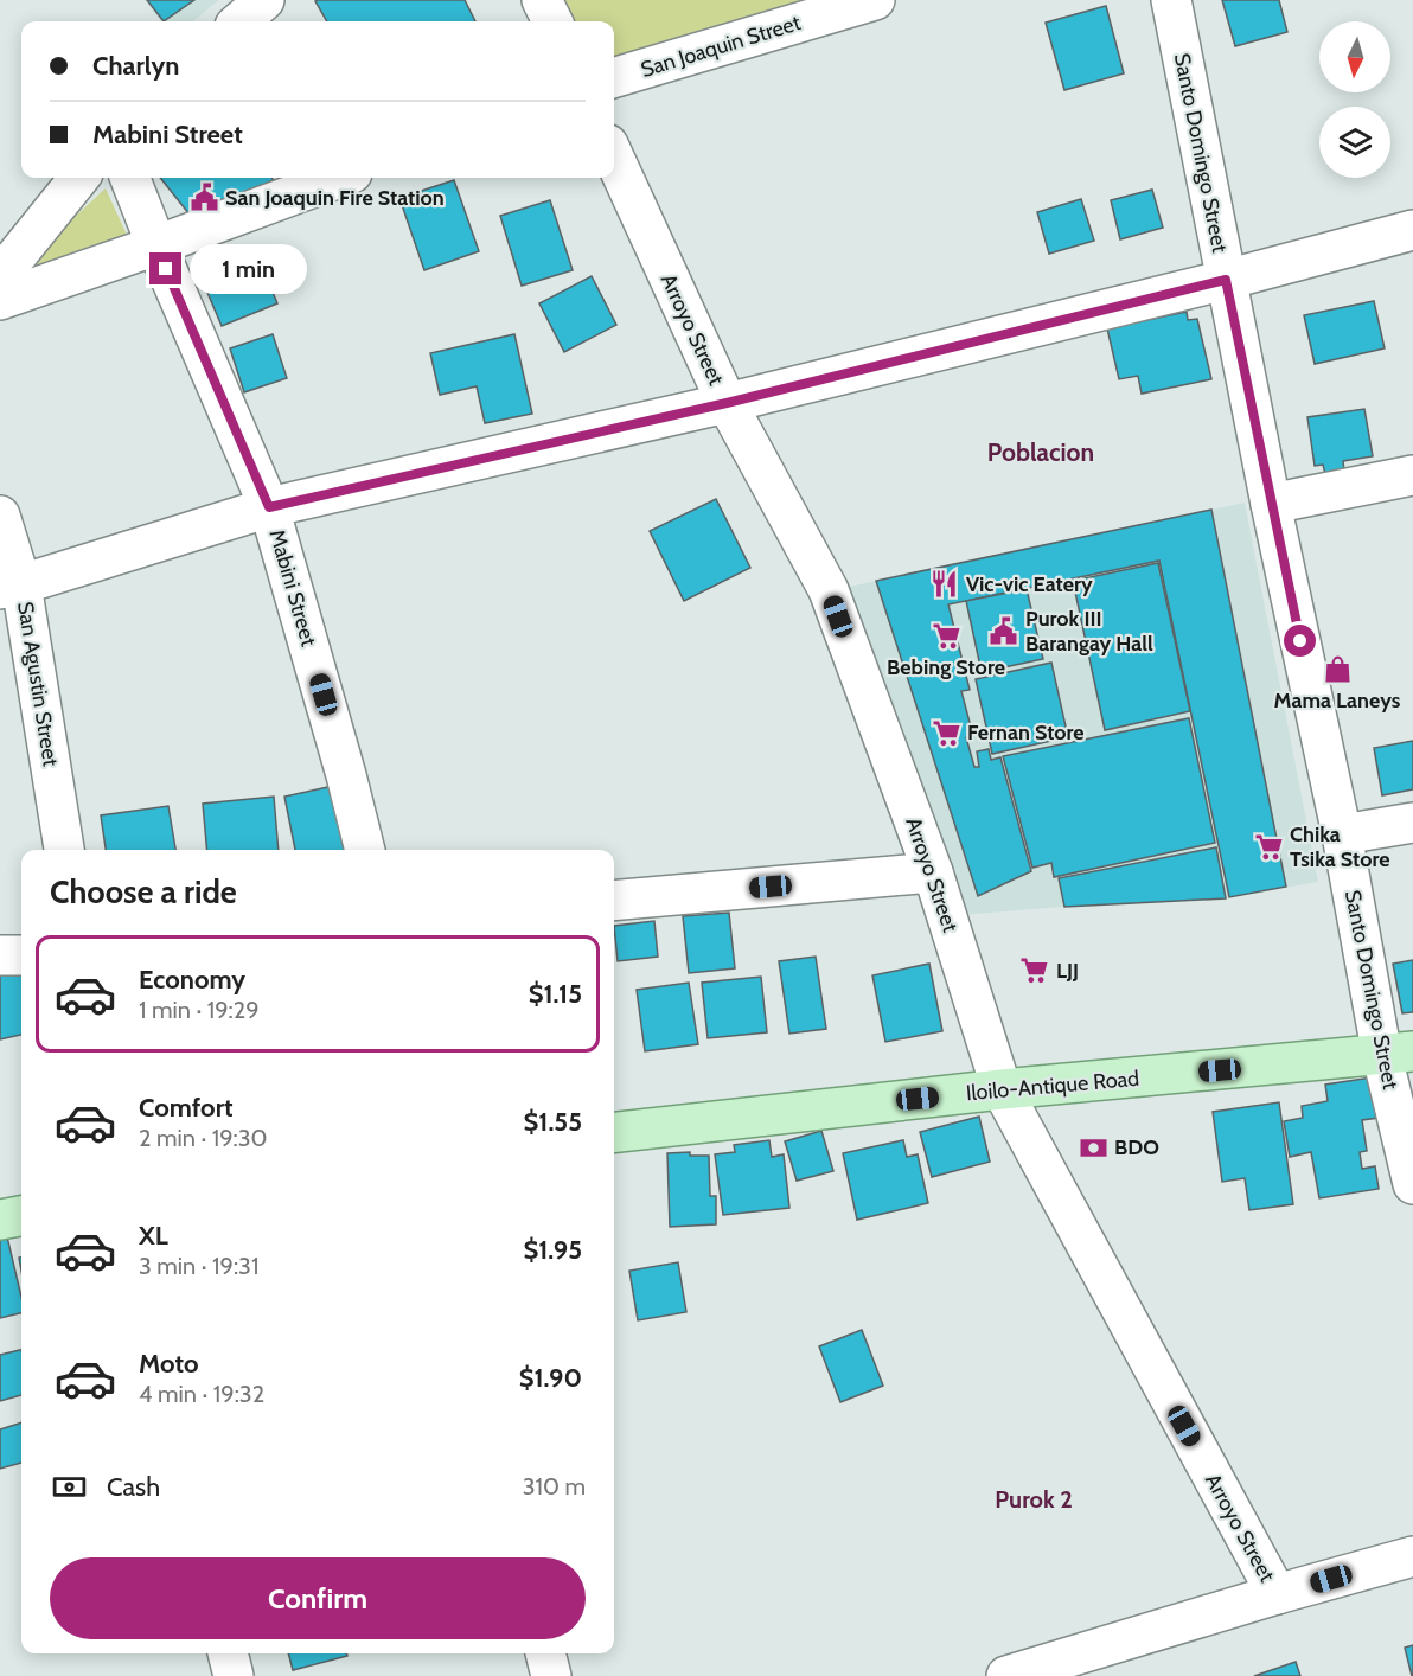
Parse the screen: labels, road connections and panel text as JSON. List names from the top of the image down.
{
  "streets": {
    "main road": ["Iloilo-Antique Road"],
    "street": [
      "San Joaquin Street",
      "Santo Domingo Street",
      "Arroyo Street",
      "Mabini Street",
      "San Agustin Street"
    ]
  },
  "crossings": [
    ["Santo Domingo Street", "Iloilo-Antique Road"],
    ["Arroyo Street", "Iloilo-Antique Road"]
  ],
  "districts": ["Poblacion", "Purok 2"],
  "places": {
    "public building": ["San Joaquin Fire Station", "Purok III Barangay Hall"],
    "restaurant": ["Vic-vic Eatery"],
    "supermarket": [
      "Bebing Store",
      "Fernan Store",
      "Chika Tsika Store",
      "LJJ"
    ],
    "shop": ["Mama Laneys"],
    "bank": ["BDO"]
  },
  "north": "bottom",
  "page": {
    "banner": ["Charlyn", "Mabini Street"],
    "bubble": "1 min",
    "heading": "Choose a ride",
    "list": [
      {
        "name": "Economy",
        "note": "1 min · 19:29",
        "value": "$1.15"
      },
      {
        "name": "Comfort",
        "note": "2 min · 19:30",
        "value": "$1.55"
      },
      {
        "name": "XL",
        "note": "3 min · 19:31",
        "value": "$1.95"
      },
      {
        "name": "Moto",
        "note": "4 min · 19:32",
        "value": "$1.90"
      }
    ],
    "pay": ["Cash", "310 m"],
    "buttons": "Confirm"
  }
}
